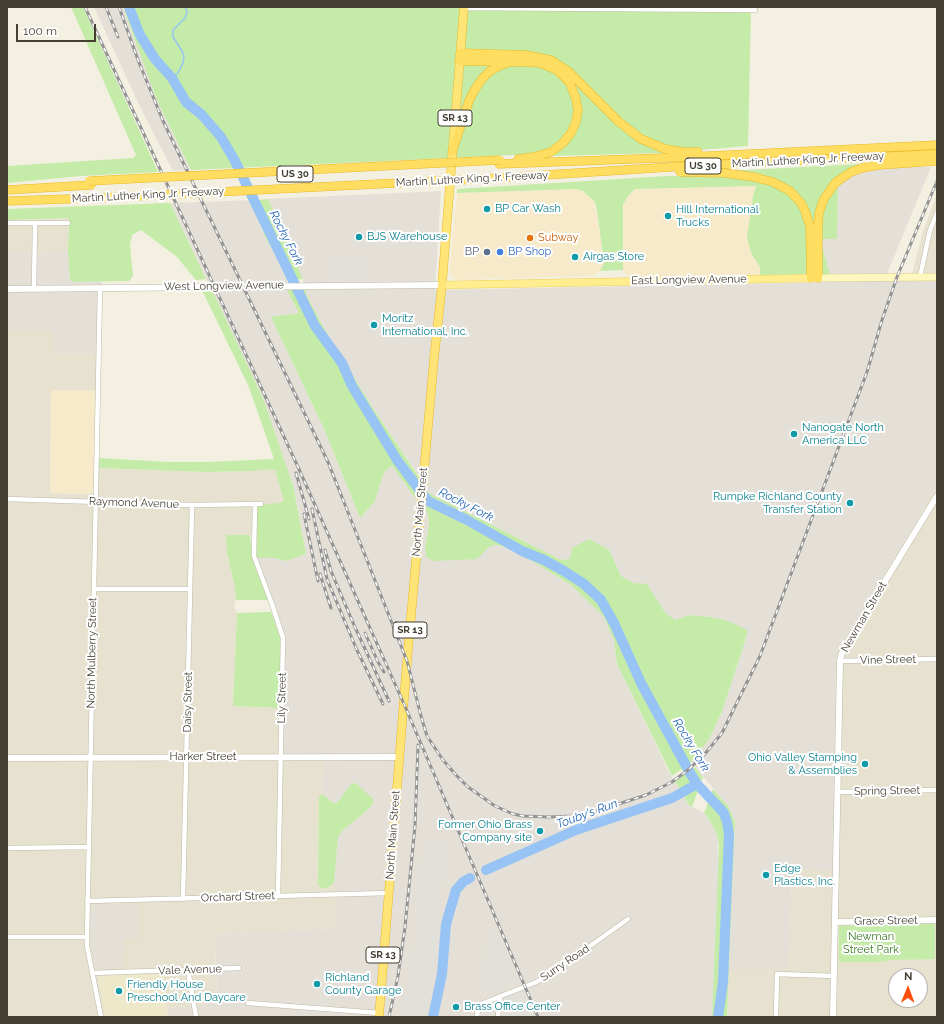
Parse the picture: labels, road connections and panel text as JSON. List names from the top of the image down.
{
  "streets": {
    "highway": [
      "SR 13",
      "Martin Luther King Jr. Freeway",
      "US 30",
      "North Main Street"
    ],
    "main road": ["East Longview Avenue"],
    "street": [
      "West Longview Avenue",
      "Raymond Avenue",
      "Newman Street",
      "North Mulberry Street",
      "Vine Street",
      "Lily Street",
      "Daisy Street",
      "Harker Street",
      "Spring Street",
      "Orchard Street",
      "Grace Street",
      "Surry Road",
      "Vale Avenue"
    ]
  },
  "crossings": [
    ["East Longview Avenue", "West Longview Avenue"],
    ["East Longview Avenue", "North Main Street"],
    ["West Longview Avenue", "North Main Street"],
    ["West Longview Avenue", "North Mulberry Street"],
    ["Raymond Avenue", "North Mulberry Street"],
    ["Raymond Avenue", "Lily Street"],
    ["Raymond Avenue", "Daisy Street"],
    ["North Main Street", "Harker Street"],
    ["North Main Street", "Orchard Street"],
    ["Newman Street", "Vine Street"],
    ["Newman Street", "Spring Street"],
    ["Newman Street", "Grace Street"],
    ["North Mulberry Street", "Harker Street"],
    ["North Mulberry Street", "Orchard Street"],
    ["North Mulberry Street", "Vale Avenue"],
    ["Lily Street", "Harker Street"],
    ["Lily Street", "Orchard Street"],
    ["Daisy Street", "Harker Street"],
    ["Daisy Street", "Orchard Street"]
  ],
  "water": ["Rocky Fork", "Touby's Run"],
  "parks": ["Newman Street Park"],
  "places": [
    "BP Car Wash",
    "Hill International Trucks",
    "BJS Warehouse",
    "Subway",
    "BP",
    "BP Shop",
    "Airgas Store",
    "Moritz International, Inc.",
    "Nanogate North America LLC",
    "Rumpke Richland County Transfer Station",
    "Ohio Valley Stamping & Assemblies",
    "Former Ohio Brass Company site",
    "Edge Plastics, Inc.",
    "Richland County Garage",
    "Friendly House Preschool And Daycare",
    "Brass Office Center"
  ],
  "scale_bar": "100 m",
  "north": "top"
}
